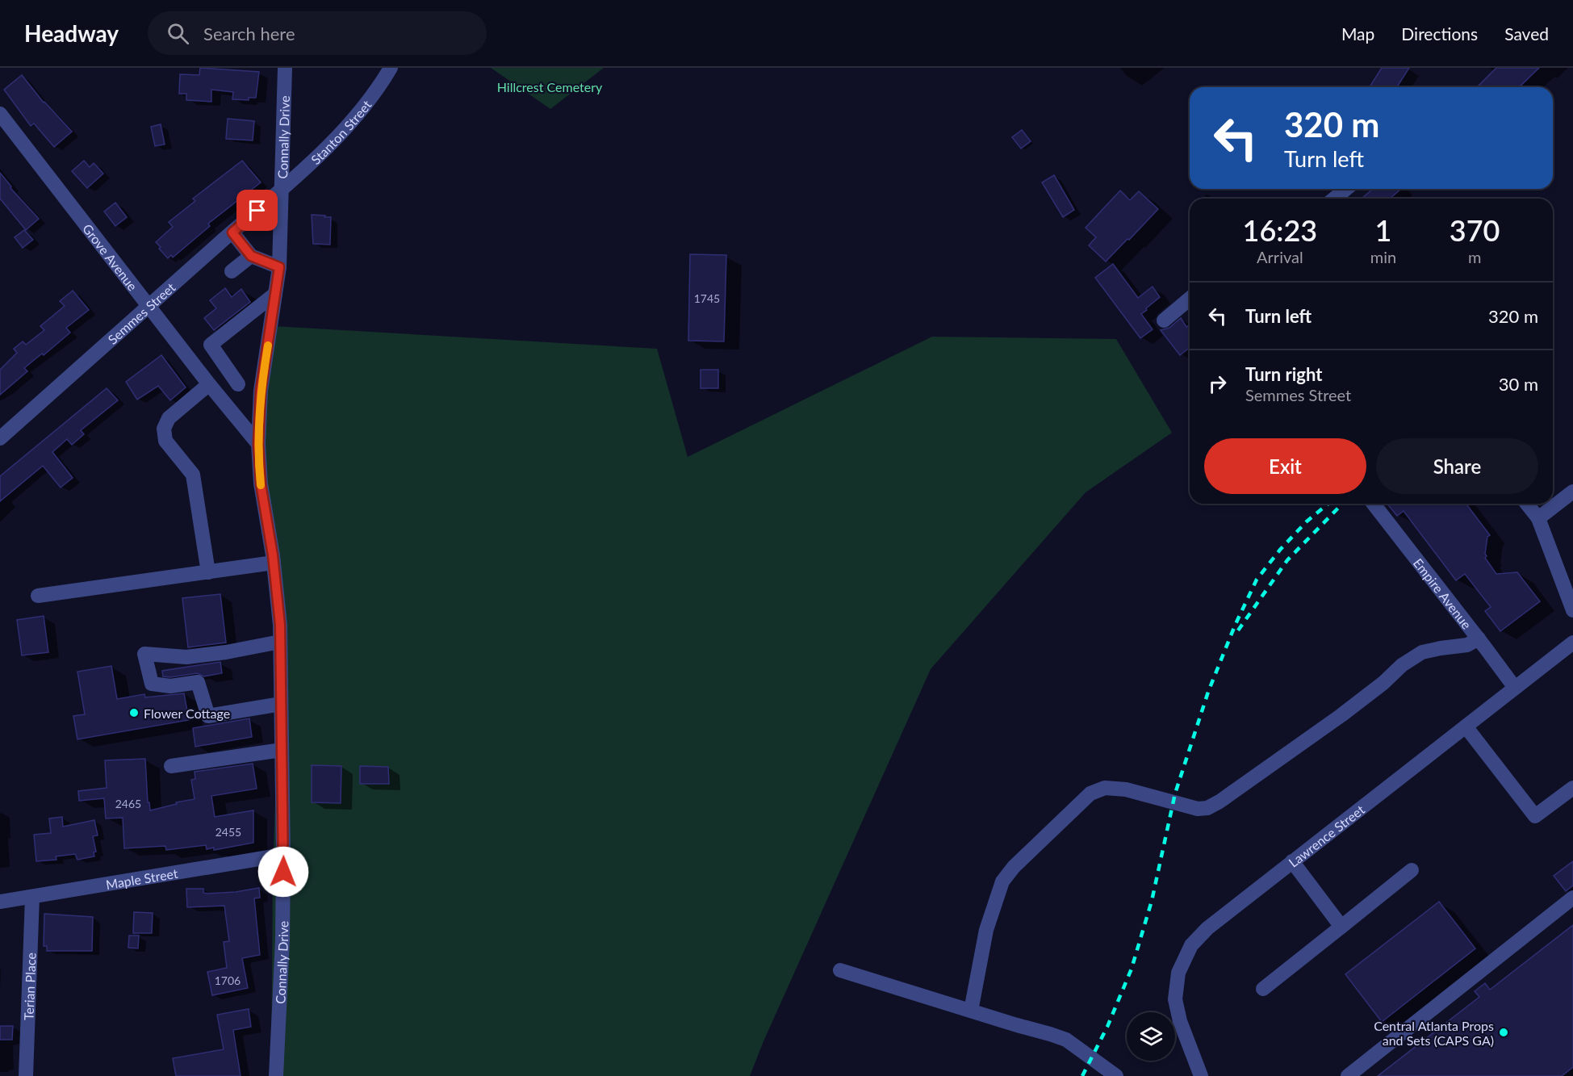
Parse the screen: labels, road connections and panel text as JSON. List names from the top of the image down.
{
  "streets": {
    "street": [
      "Stanton Street",
      "Connally Drive",
      "Grove Avenue",
      "Semmes Street",
      "Empire Avenue",
      "Lawrence Street",
      "Maple Street",
      "Terian Place"
    ]
  },
  "crossings": [
    ["Stanton Street", "Connally Drive"],
    ["Stanton Street", "Semmes Street"],
    ["Connally Drive", "Grove Avenue"],
    ["Connally Drive", "Semmes Street"],
    ["Connally Drive", "Maple Street"],
    ["Grove Avenue", "Semmes Street"],
    ["Empire Avenue", "Lawrence Street"],
    ["Maple Street", "Terian Place"]
  ],
  "parks": ["Hillcrest Cemetery"],
  "places": ["Flower Cottage", "Central Atlanta Props and Sets (CAPS GA)"],
  "house_numbers": [
    "1745",
    "2465",
    "2455",
    "1706"
  ],
  "page": {
    "header": "Headway",
    "search": "Search here",
    "nav": ["Map", "Directions", "Saved"],
    "turn": ["320 m", "Turn left"],
    "eta": [
      "16:23",
      "Arrival",
      "1",
      "min",
      "370",
      "m"
    ],
    "list": [
      {
        "name": "Turn left",
        "value": "320 m"
      },
      {
        "name": "Turn right",
        "note": "Semmes Street",
        "value": "30 m"
      }
    ],
    "buttons": ["Exit", "Share"]
  }
}
